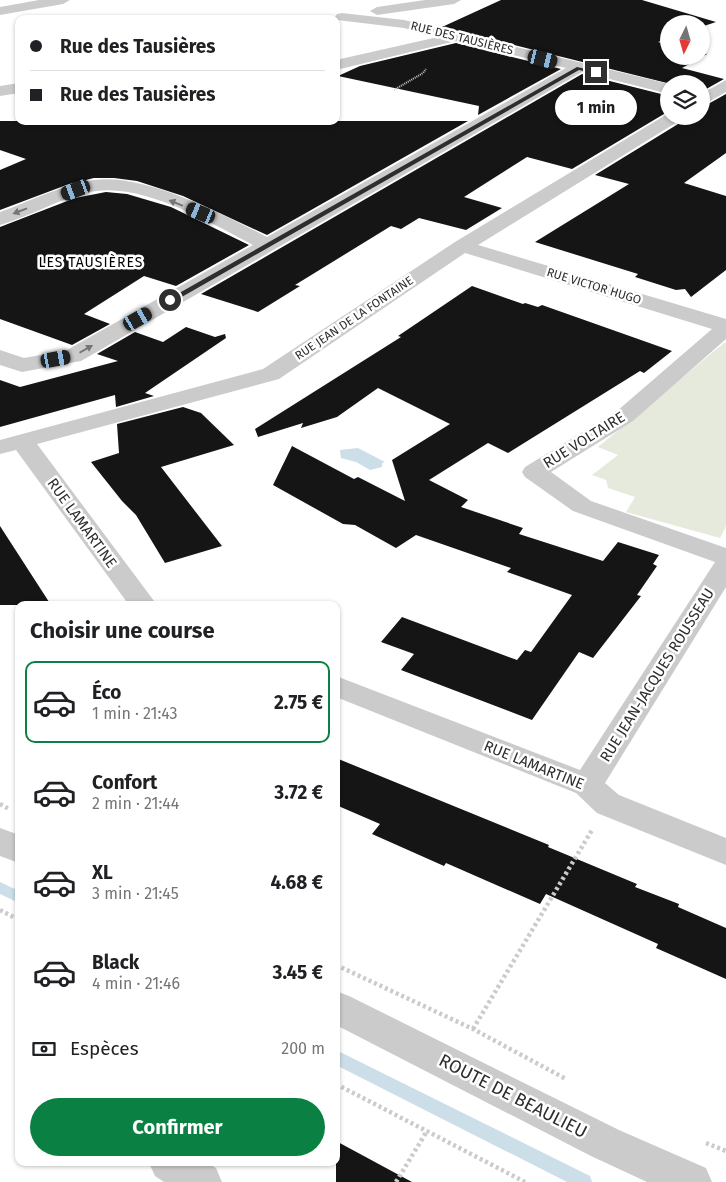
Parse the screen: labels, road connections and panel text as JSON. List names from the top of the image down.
{
  "streets": {
    "street": [
      "RUE DES TAUSIÈRES",
      "RUE VICTOR HUGO",
      "RUE JEAN DE LA FONTAINE",
      "RUE VOLTAIRE",
      "RUE LAMARTINE",
      "RUE JEAN-JACQUES ROUSSEAU",
      "ROUTE DE BEAULIEU"
    ]
  },
  "crossings": [
    ["RUE VICTOR HUGO", "RUE JEAN DE LA FONTAINE"],
    ["RUE VICTOR HUGO", "RUE VOLTAIRE"],
    ["RUE JEAN DE LA FONTAINE", "RUE LAMARTINE"],
    ["RUE LAMARTINE", "RUE JEAN-JACQUES ROUSSEAU"]
  ],
  "districts": ["LES TAUSIÈRES"],
  "north": "bottom",
  "page": {
    "banner": ["Rue des Tausières", "Rue des Tausières"],
    "bubble": "1 min",
    "heading": "Choisir une course",
    "list": [
      {
        "name": "Éco",
        "note": "1 min · 21:43",
        "value": "2.75 €"
      },
      {
        "name": "Confort",
        "note": "2 min · 21:44",
        "value": "3.72 €"
      },
      {
        "name": "XL",
        "note": "3 min · 21:45",
        "value": "4.68 €"
      },
      {
        "name": "Black",
        "note": "4 min · 21:46",
        "value": "3.45 €"
      }
    ],
    "pay": ["Espèces", "200 m"],
    "buttons": "Confirmer"
  }
}
